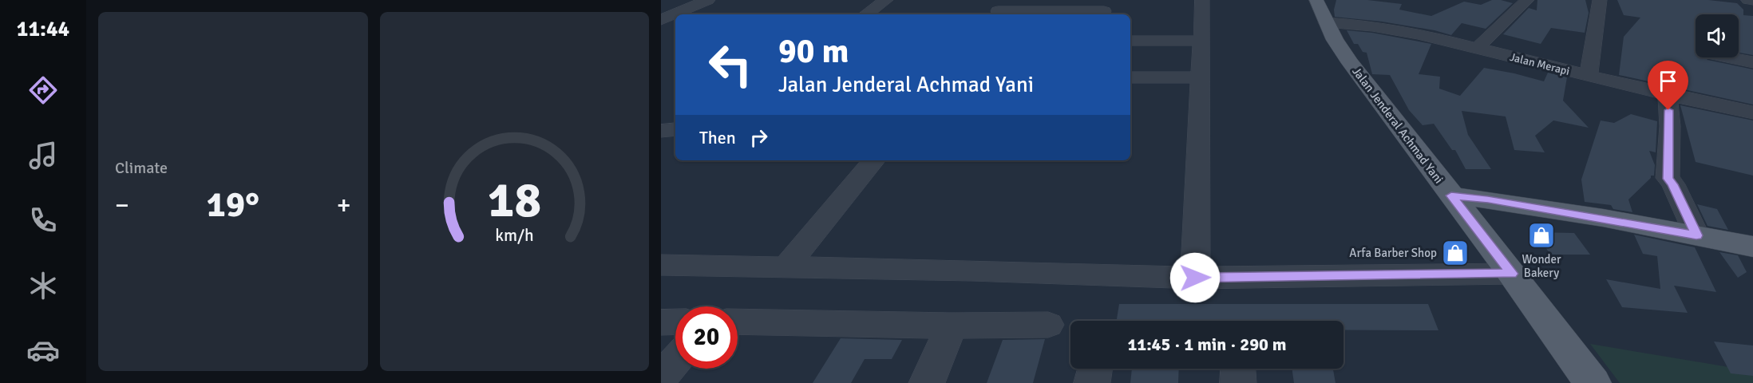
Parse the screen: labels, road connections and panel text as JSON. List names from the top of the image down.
{
  "streets": {
    "main road": ["Jalan Jenderal Achmad Yani"],
    "street": ["Jalan Merapi"]
  },
  "crossings": [
    ["Jalan Merapi", "Jalan Jenderal Achmad Yani"]
  ],
  "places": {
    "shop": ["Wonder Bakery", "Arfa Barber Shop"]
  },
  "page": {
    "tabs": "11:44",
    "tile": "Climate",
    "turn": ["90 m", "Jalan Jenderal Achmad Yani"],
    "then": "Then",
    "heat": ["−", "19°", "+"],
    "limit": "20",
    "trip": "11:45 · 1 min · 290 m",
    "gauge": ["18", "km/h"]
  }
}
